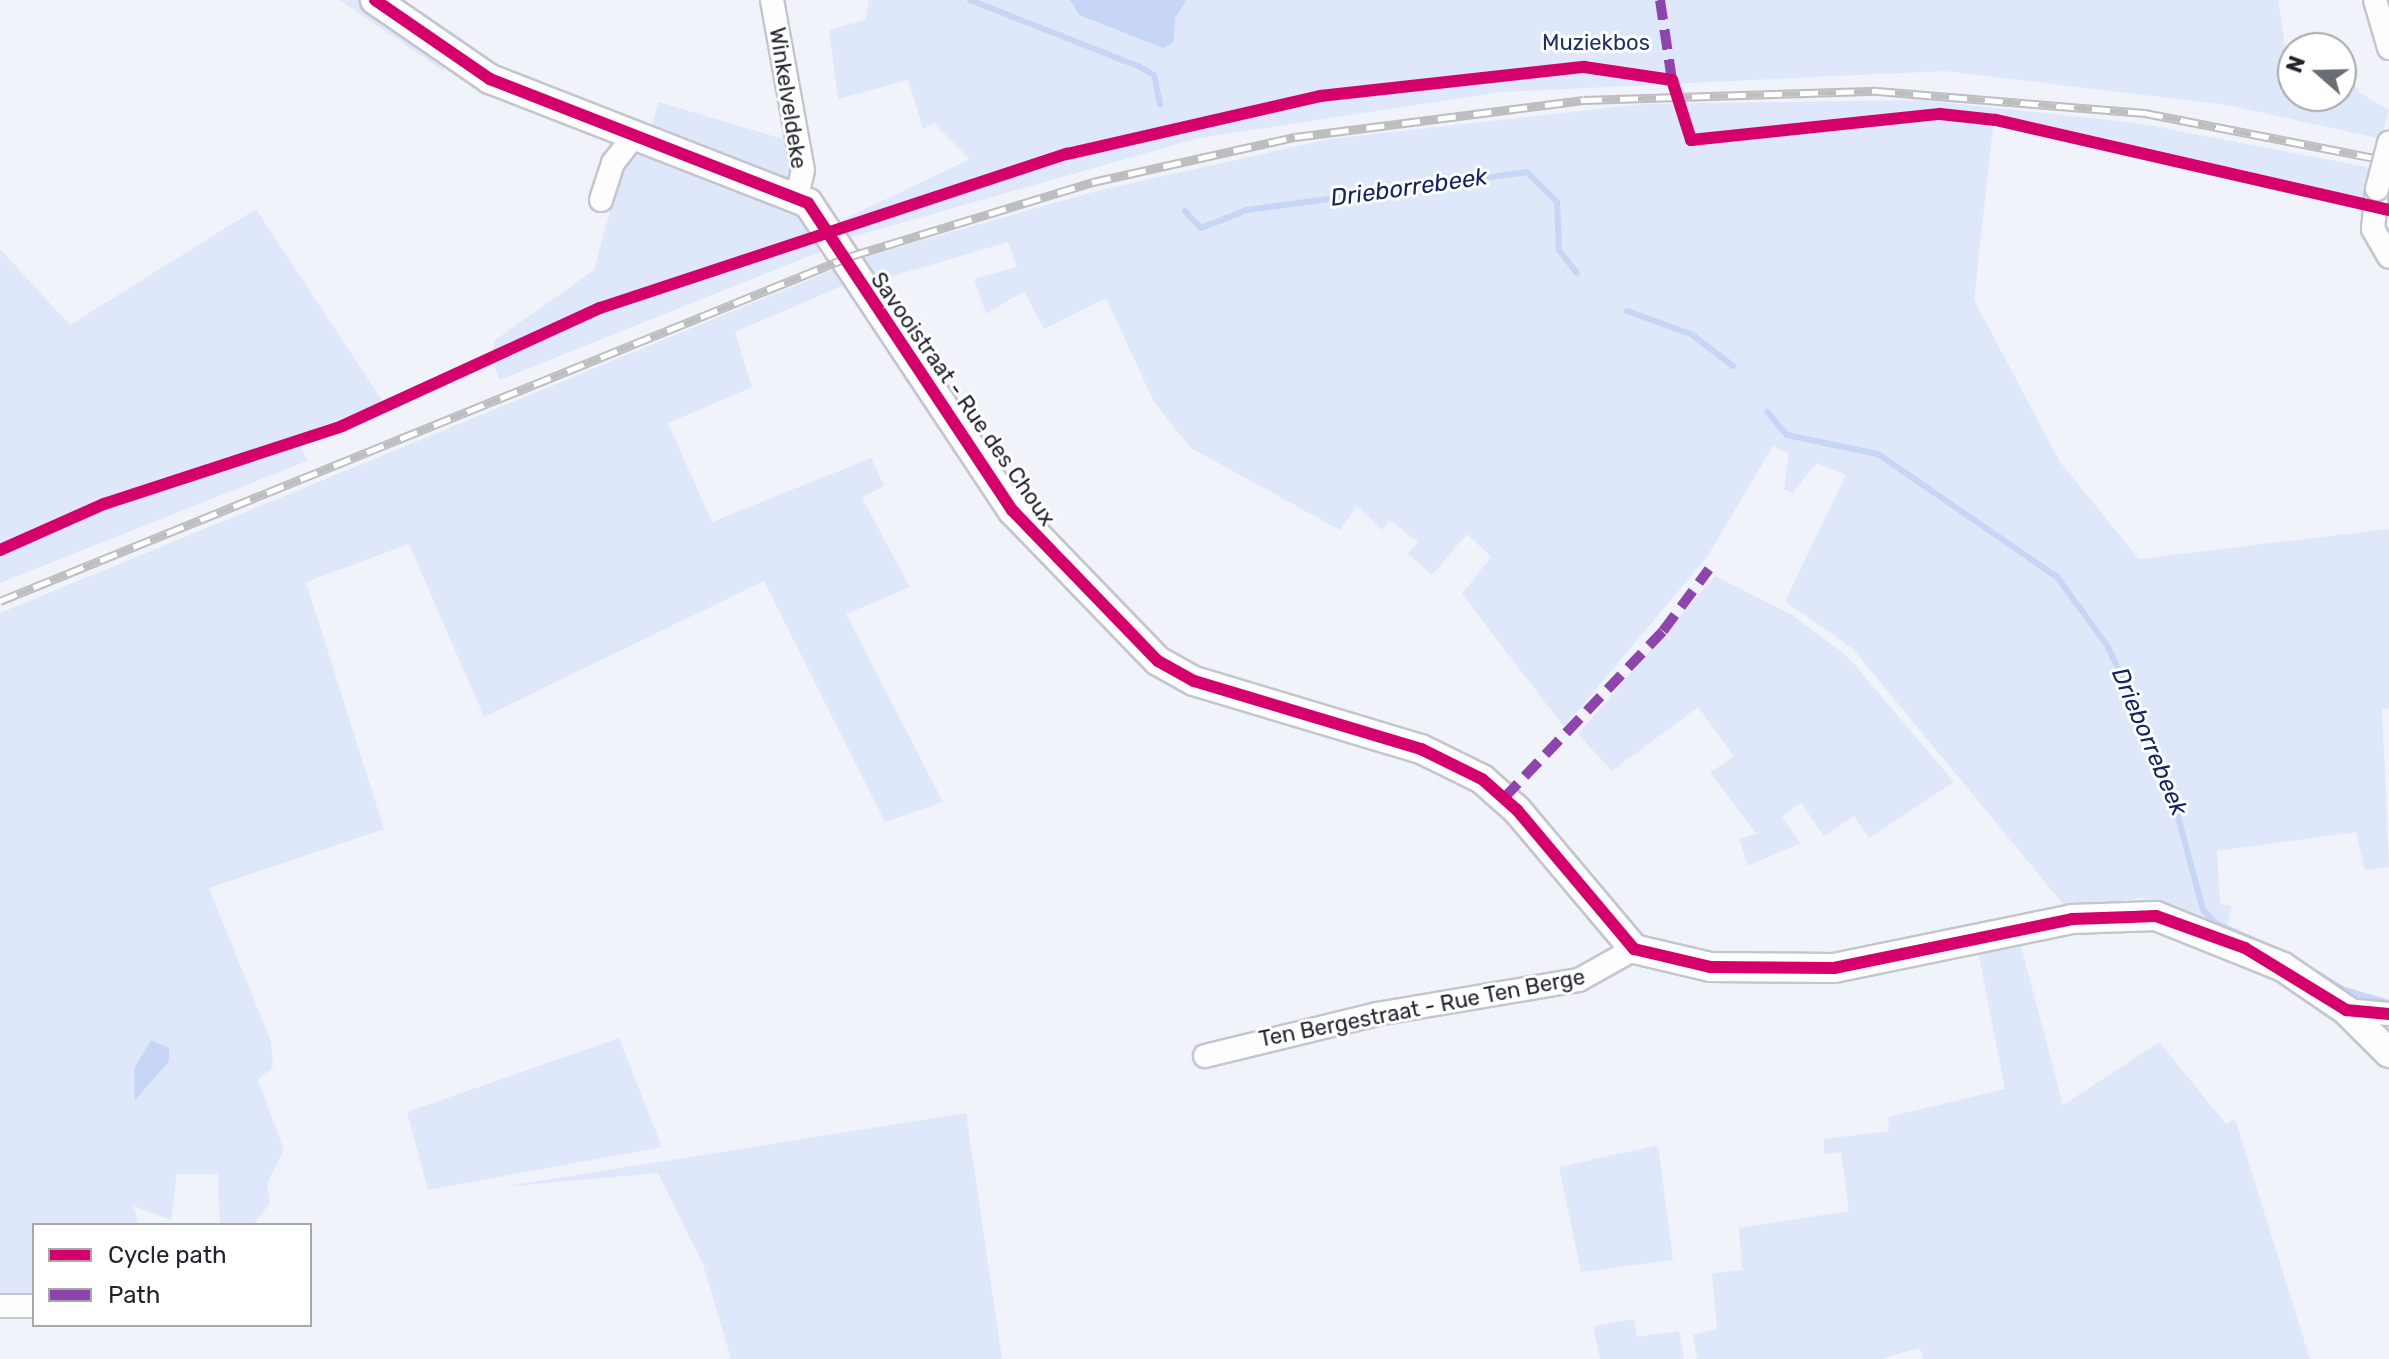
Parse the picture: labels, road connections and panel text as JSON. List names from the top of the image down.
{
  "streets": {
    "main road": ["Savooistraat - Rue des Choux"],
    "street": ["Winkelveldeke", "Ten Bergestraat - Rue Ten Berge"]
  },
  "crossings": [
    ["Winkelveldeke", "Savooistraat - Rue des Choux"],
    ["Savooistraat - Rue des Choux", "Ten Bergestraat - Rue Ten Berge"]
  ],
  "water": ["Drieborrebeek"],
  "parks": ["Muziekbos"],
  "legend": ["Cycle path", "Path"],
  "north": "left"
}
